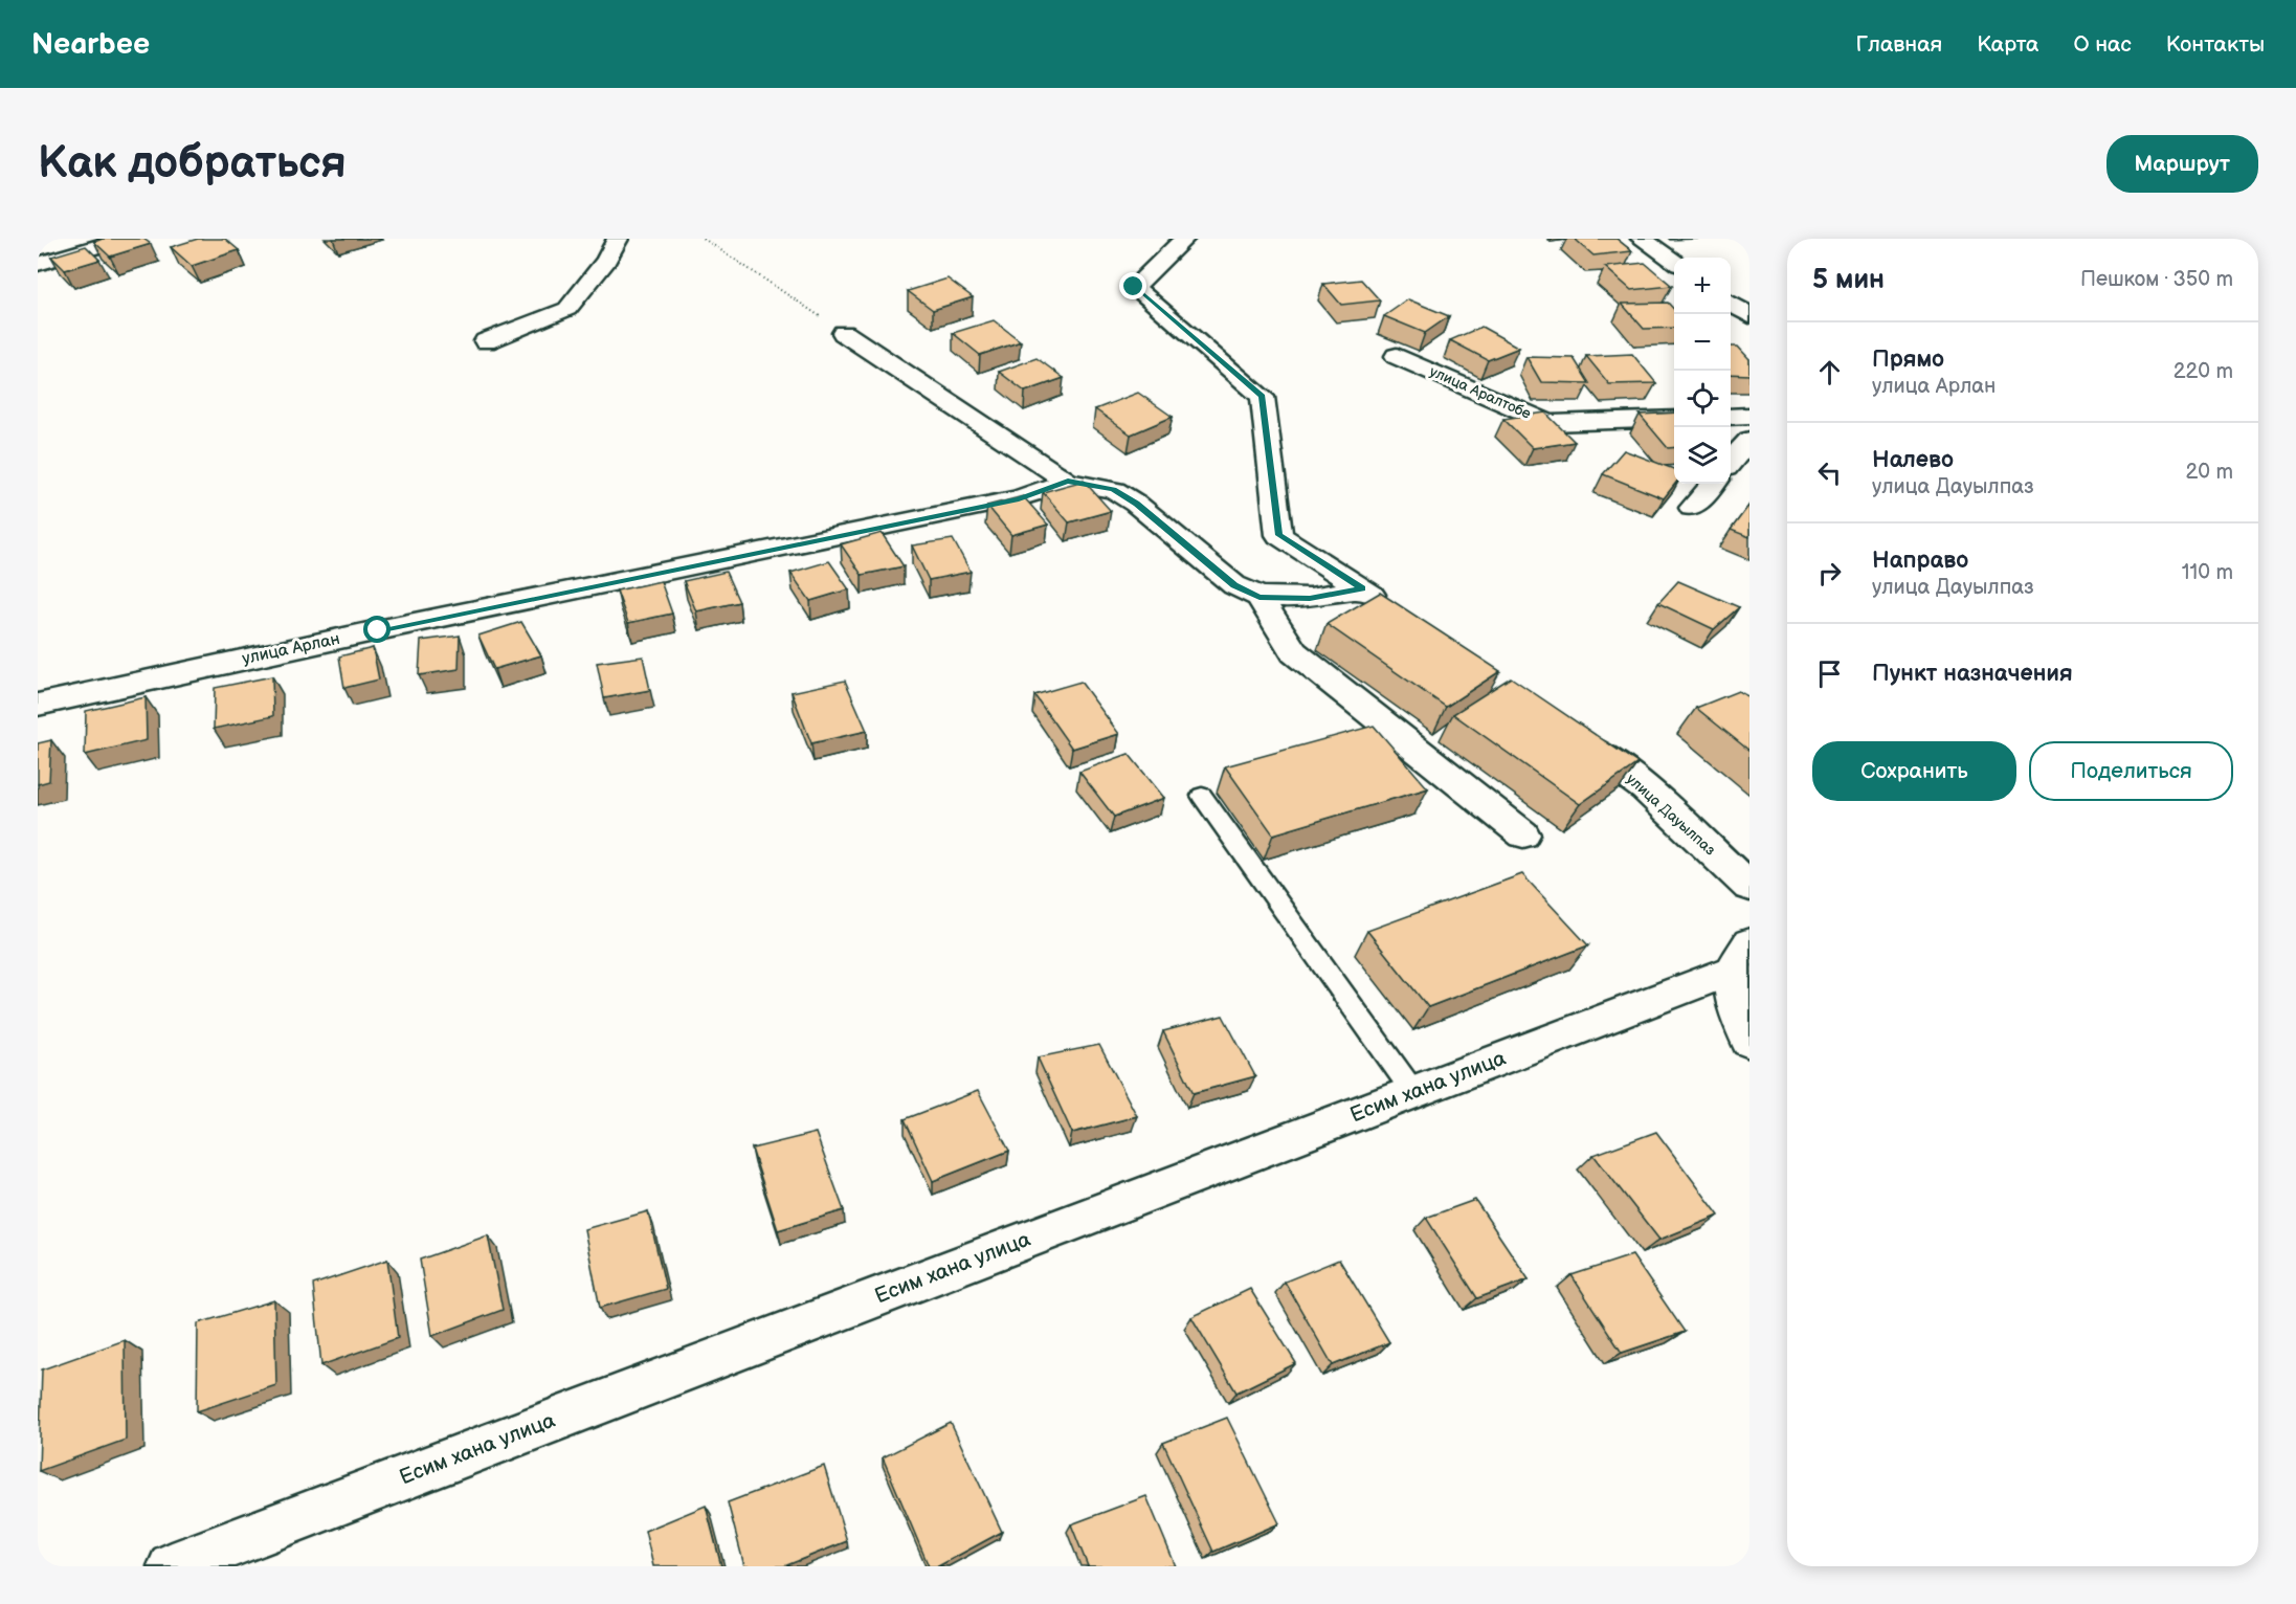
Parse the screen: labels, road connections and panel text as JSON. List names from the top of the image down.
{
  "streets": {
    "street": [
      "улица Аралтобе",
      "улица Арлан",
      "улица Дауылпаз",
      "Есим хана улица"
    ]
  },
  "page": {
    "header": "Nearbee",
    "nav": [
      "Главная",
      "Карта",
      "О нас",
      "Контакты"
    ],
    "buttons": [
      "Маршрут",
      ["Сохранить", "Поделиться"]
    ],
    "title": "Как добраться",
    "heading": ["5 мин", "Пешком · 350 m"],
    "map_buttons": ["+", "−"],
    "list": [
      ["Прямо", "улица Арлан", "220 m"],
      ["Налево", "улица Дауылпаз", "20 m"],
      ["Направо", "улица Дауылпаз", "110 m"],
      "Пункт назначения"
    ]
  }
}
